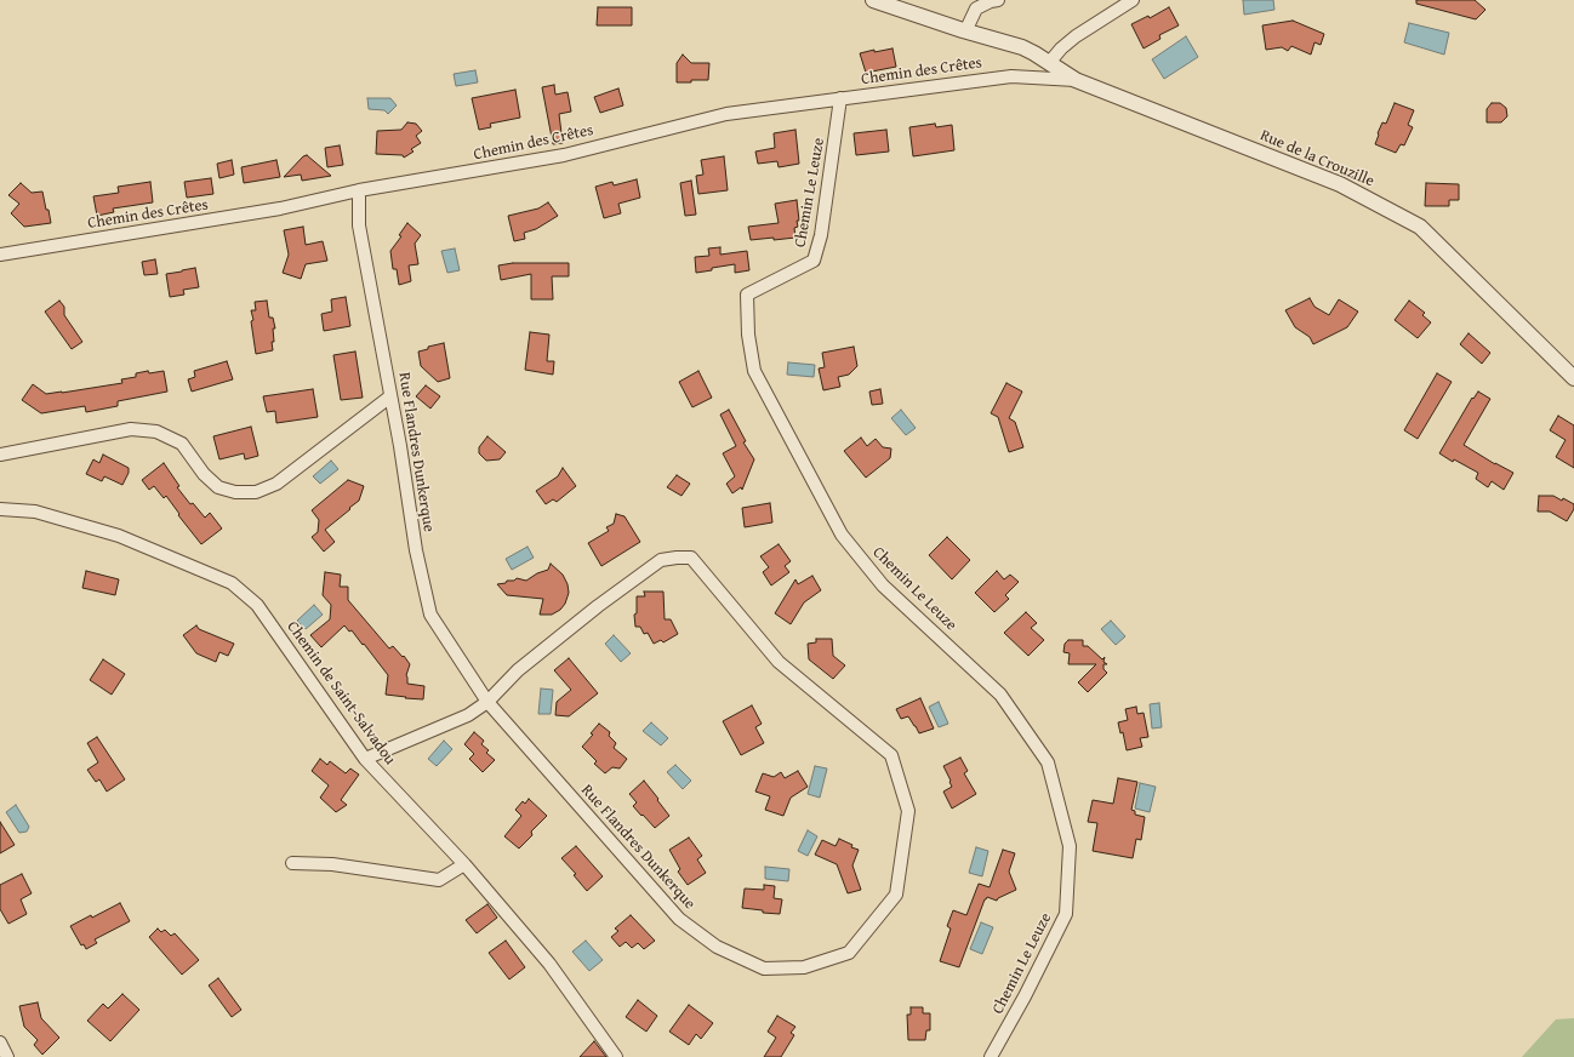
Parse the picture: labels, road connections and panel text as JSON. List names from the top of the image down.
{
  "streets": {
    "street": [
      "Chemin des Crêtes",
      "Rue de la Crouzille",
      "Chemin Le Leuze",
      "Rue Flandres Dunkerque",
      "Chemin de Saint-Salvadou"
    ]
  },
  "crossings": [
    ["Chemin des Crêtes", "Rue de la Crouzille"],
    ["Chemin des Crêtes", "Chemin Le Leuze"],
    ["Chemin des Crêtes", "Rue Flandres Dunkerque"],
    ["Rue Flandres Dunkerque", "Chemin de Saint-Salvadou"]
  ]
}
